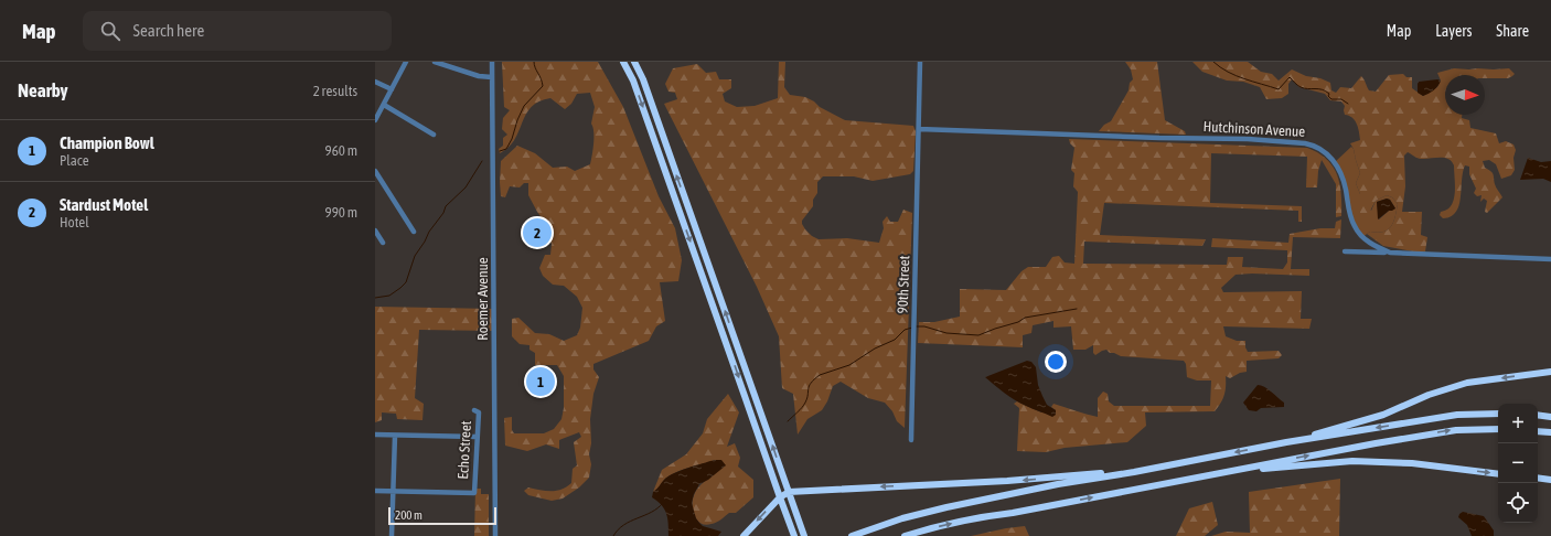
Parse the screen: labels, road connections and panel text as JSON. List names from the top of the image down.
{
  "streets": {
    "street": [
      "Hutchinson Avenue",
      "90th Street",
      "Roemer Avenue",
      "Echo Street"
    ]
  },
  "crossings": [
    ["Hutchinson Avenue", "90th Street"]
  ],
  "scale_bar": "200 m",
  "north": "right",
  "page": {
    "header": "Map",
    "search": "Search here",
    "nav": ["Map", "Layers", "Share"],
    "heading": ["Nearby", "2 results"],
    "list": [
      {
        "mark": "1",
        "name": "Champion Bowl",
        "note": "Place",
        "value": "960 m"
      },
      {
        "mark": "2",
        "name": "Stardust Motel",
        "note": "Hotel",
        "value": "990 m"
      }
    ],
    "pins": ["2", "1"],
    "map_buttons": ["+", "−"],
    "scale": "200 m"
  }
}
